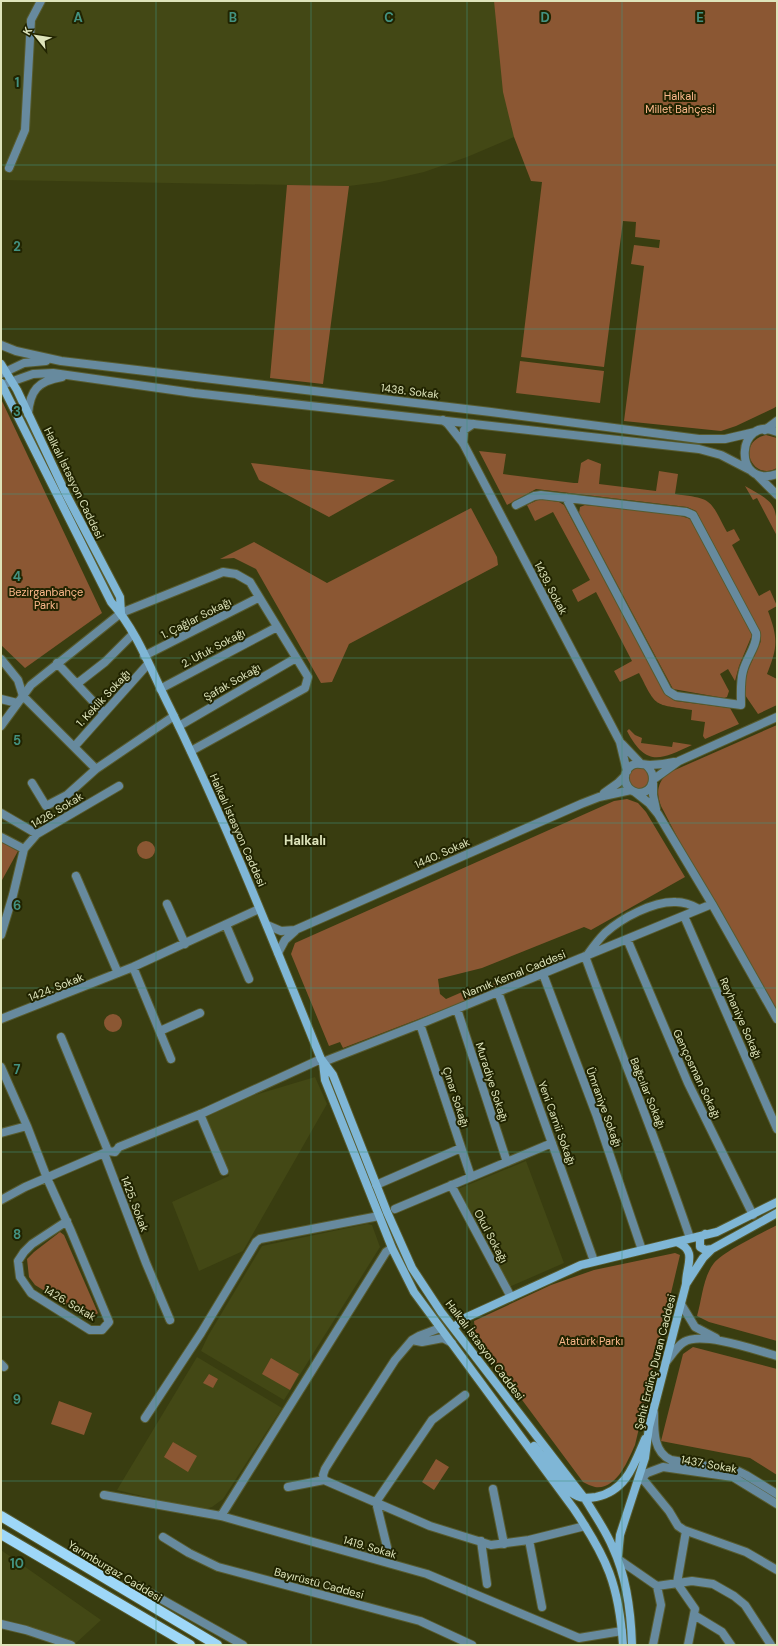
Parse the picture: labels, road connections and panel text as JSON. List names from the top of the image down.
{
  "streets": {
    "main road": ["Halkalı İstasyon Caddesi", "Şehit Erdinç Duran Caddesi", "Yarımburgaz Caddesi"],
    "street": [
      "1438. Sokak",
      "1439. Sokak",
      "1. Çağlar Sokağı",
      "2. Ufuk Sokağı",
      "Şafak Sokağı",
      "1. Keklik Sokağı",
      "1426. Sokak",
      "1440. Sokak",
      "Namık Kemal Caddesi",
      "1424. Sokak",
      "Reyhaniye Sokağı",
      "Gençosman Sokağı",
      "Muradiye Sokağı",
      "Bağcılar Sokağı",
      "Çınar Sokağı",
      "Ümraniye Sokağı",
      "Yeni Camii Sokağı",
      "1425. Sokak",
      "Okul Sokağı",
      "1437. Sokak",
      "1419. Sokak",
      "Bayırüstü Caddesi"
    ]
  },
  "crossings": [
    ["1438. Sokak", "Halkalı İstasyon Caddesi"],
    ["Halkalı İstasyon Caddesi", "1. Çağlar Sokağı"],
    ["Halkalı İstasyon Caddesi", "2. Ufuk Sokağı"],
    ["Halkalı İstasyon Caddesi", "Şafak Sokağı"],
    ["Halkalı İstasyon Caddesi", "1. Keklik Sokağı"],
    ["Halkalı İstasyon Caddesi", "1440. Sokak"],
    ["Halkalı İstasyon Caddesi", "Namık Kemal Caddesi"],
    ["Halkalı İstasyon Caddesi", "1424. Sokak"],
    ["Halkalı İstasyon Caddesi", "Şehit Erdinç Duran Caddesi"],
    ["Halkalı İstasyon Caddesi", "1419. Sokak"],
    ["Namık Kemal Caddesi", "Reyhaniye Sokağı"],
    ["Namık Kemal Caddesi", "Gençosman Sokağı"],
    ["Namık Kemal Caddesi", "Muradiye Sokağı"],
    ["Namık Kemal Caddesi", "Bağcılar Sokağı"],
    ["Namık Kemal Caddesi", "Çınar Sokağı"],
    ["Namık Kemal Caddesi", "Ümraniye Sokağı"],
    ["Namık Kemal Caddesi", "Yeni Camii Sokağı"],
    ["Şehit Erdinç Duran Caddesi", "1437. Sokak"]
  ],
  "districts": ["Halkalı"],
  "parks": ["Halkalı Millet Bahçesi", "Bezirganbahçe Parkı", "Atatürk Parkı"],
  "north": "top left",
  "grid": {
    "columns": [
      "A",
      "B",
      "C",
      "D",
      "E"
    ],
    "rows": [
      "1",
      "2",
      "3",
      "4",
      "5",
      "6",
      "7",
      "8",
      "9",
      "10"
    ]
  }
}
